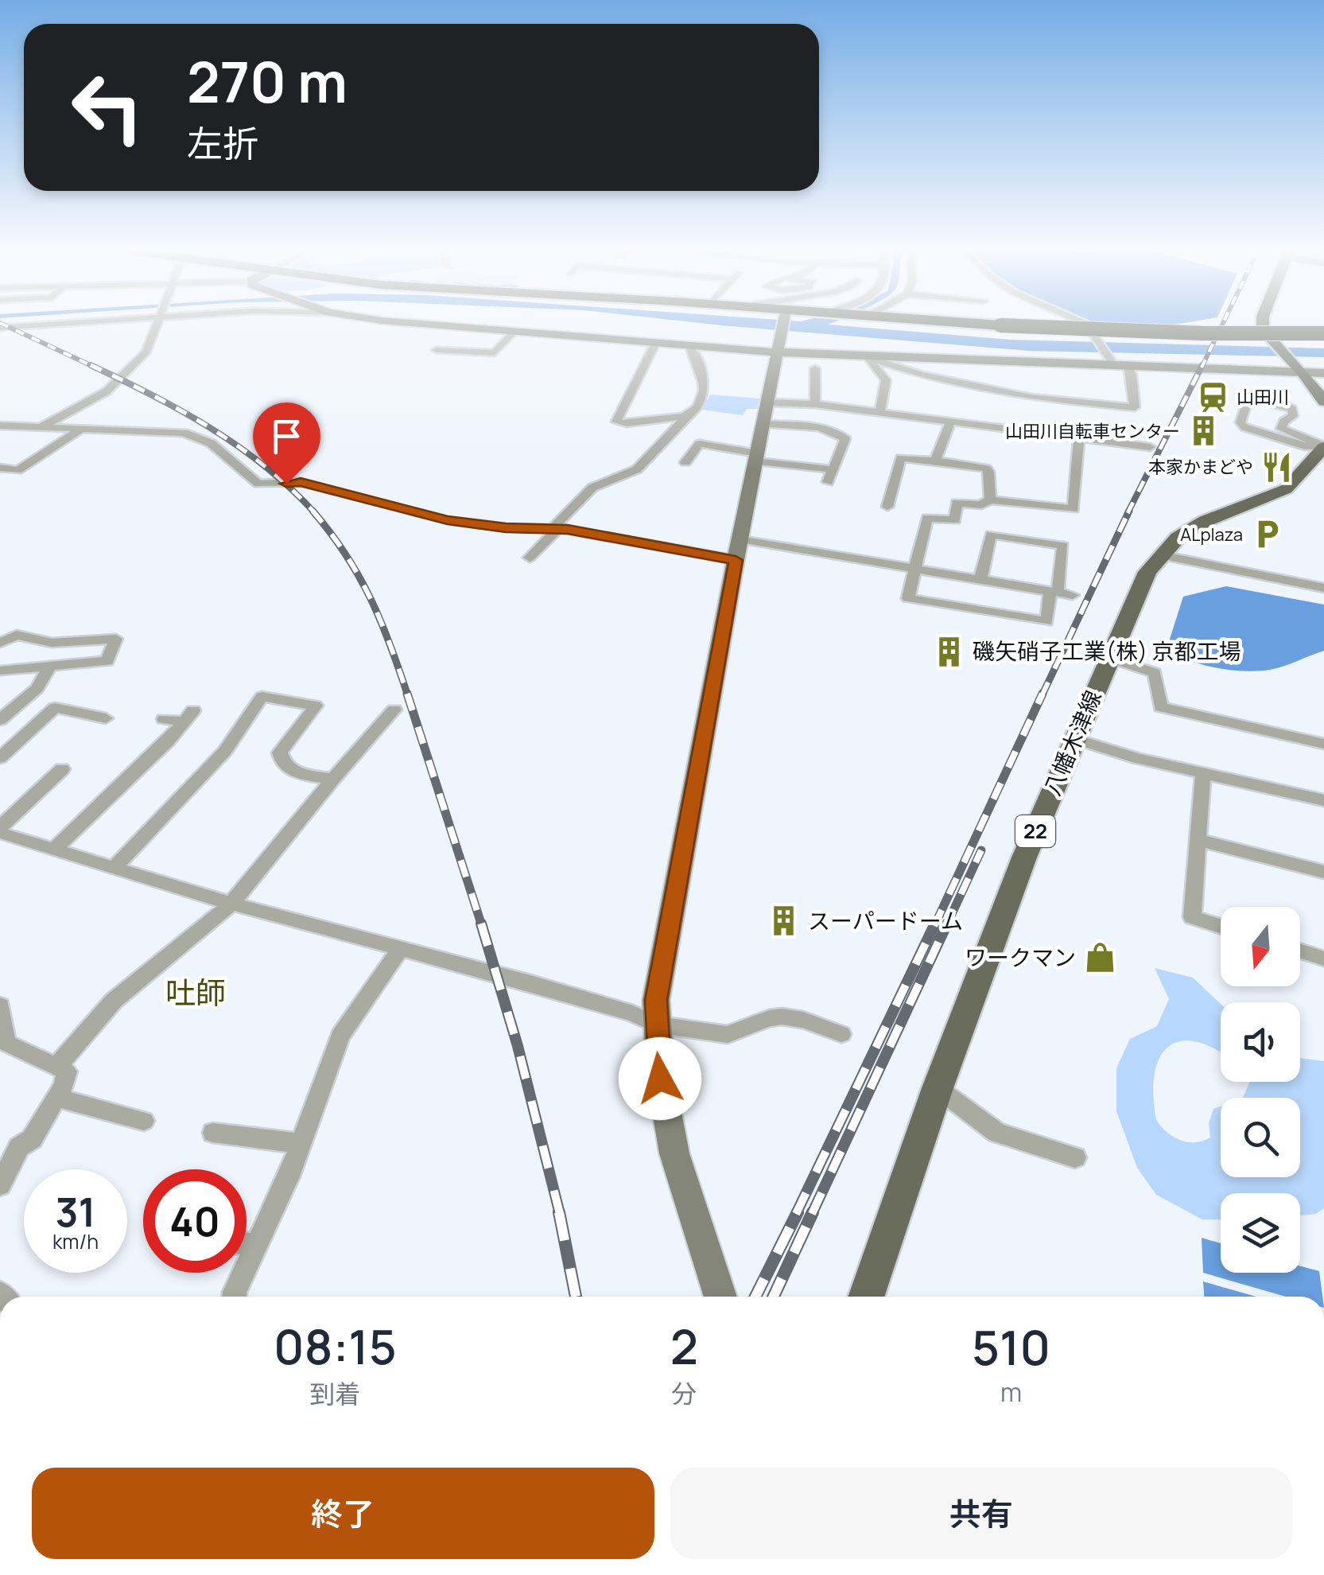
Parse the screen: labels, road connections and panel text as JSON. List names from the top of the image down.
{
  "streets": {
    "main road": ["八幡木津線", "22"]
  },
  "districts": ["吐師"],
  "places": {
    "station": ["山田川"],
    "building": ["山田川自転車センター", "磯矢硝子工業(株) 京都工場", "スーパードーム"],
    "restaurant": ["本家かまどや"],
    "parking": ["ALplaza"],
    "shop": ["ワークマン"]
  },
  "north": "bottom",
  "page": {
    "turn": ["270 m", "左折"],
    "speed": "31 km/h",
    "limit": "40",
    "eta": [
      "08:15",
      "到着",
      "2",
      "分",
      "510",
      "m"
    ],
    "buttons": ["終了", "共有"]
  }
}
